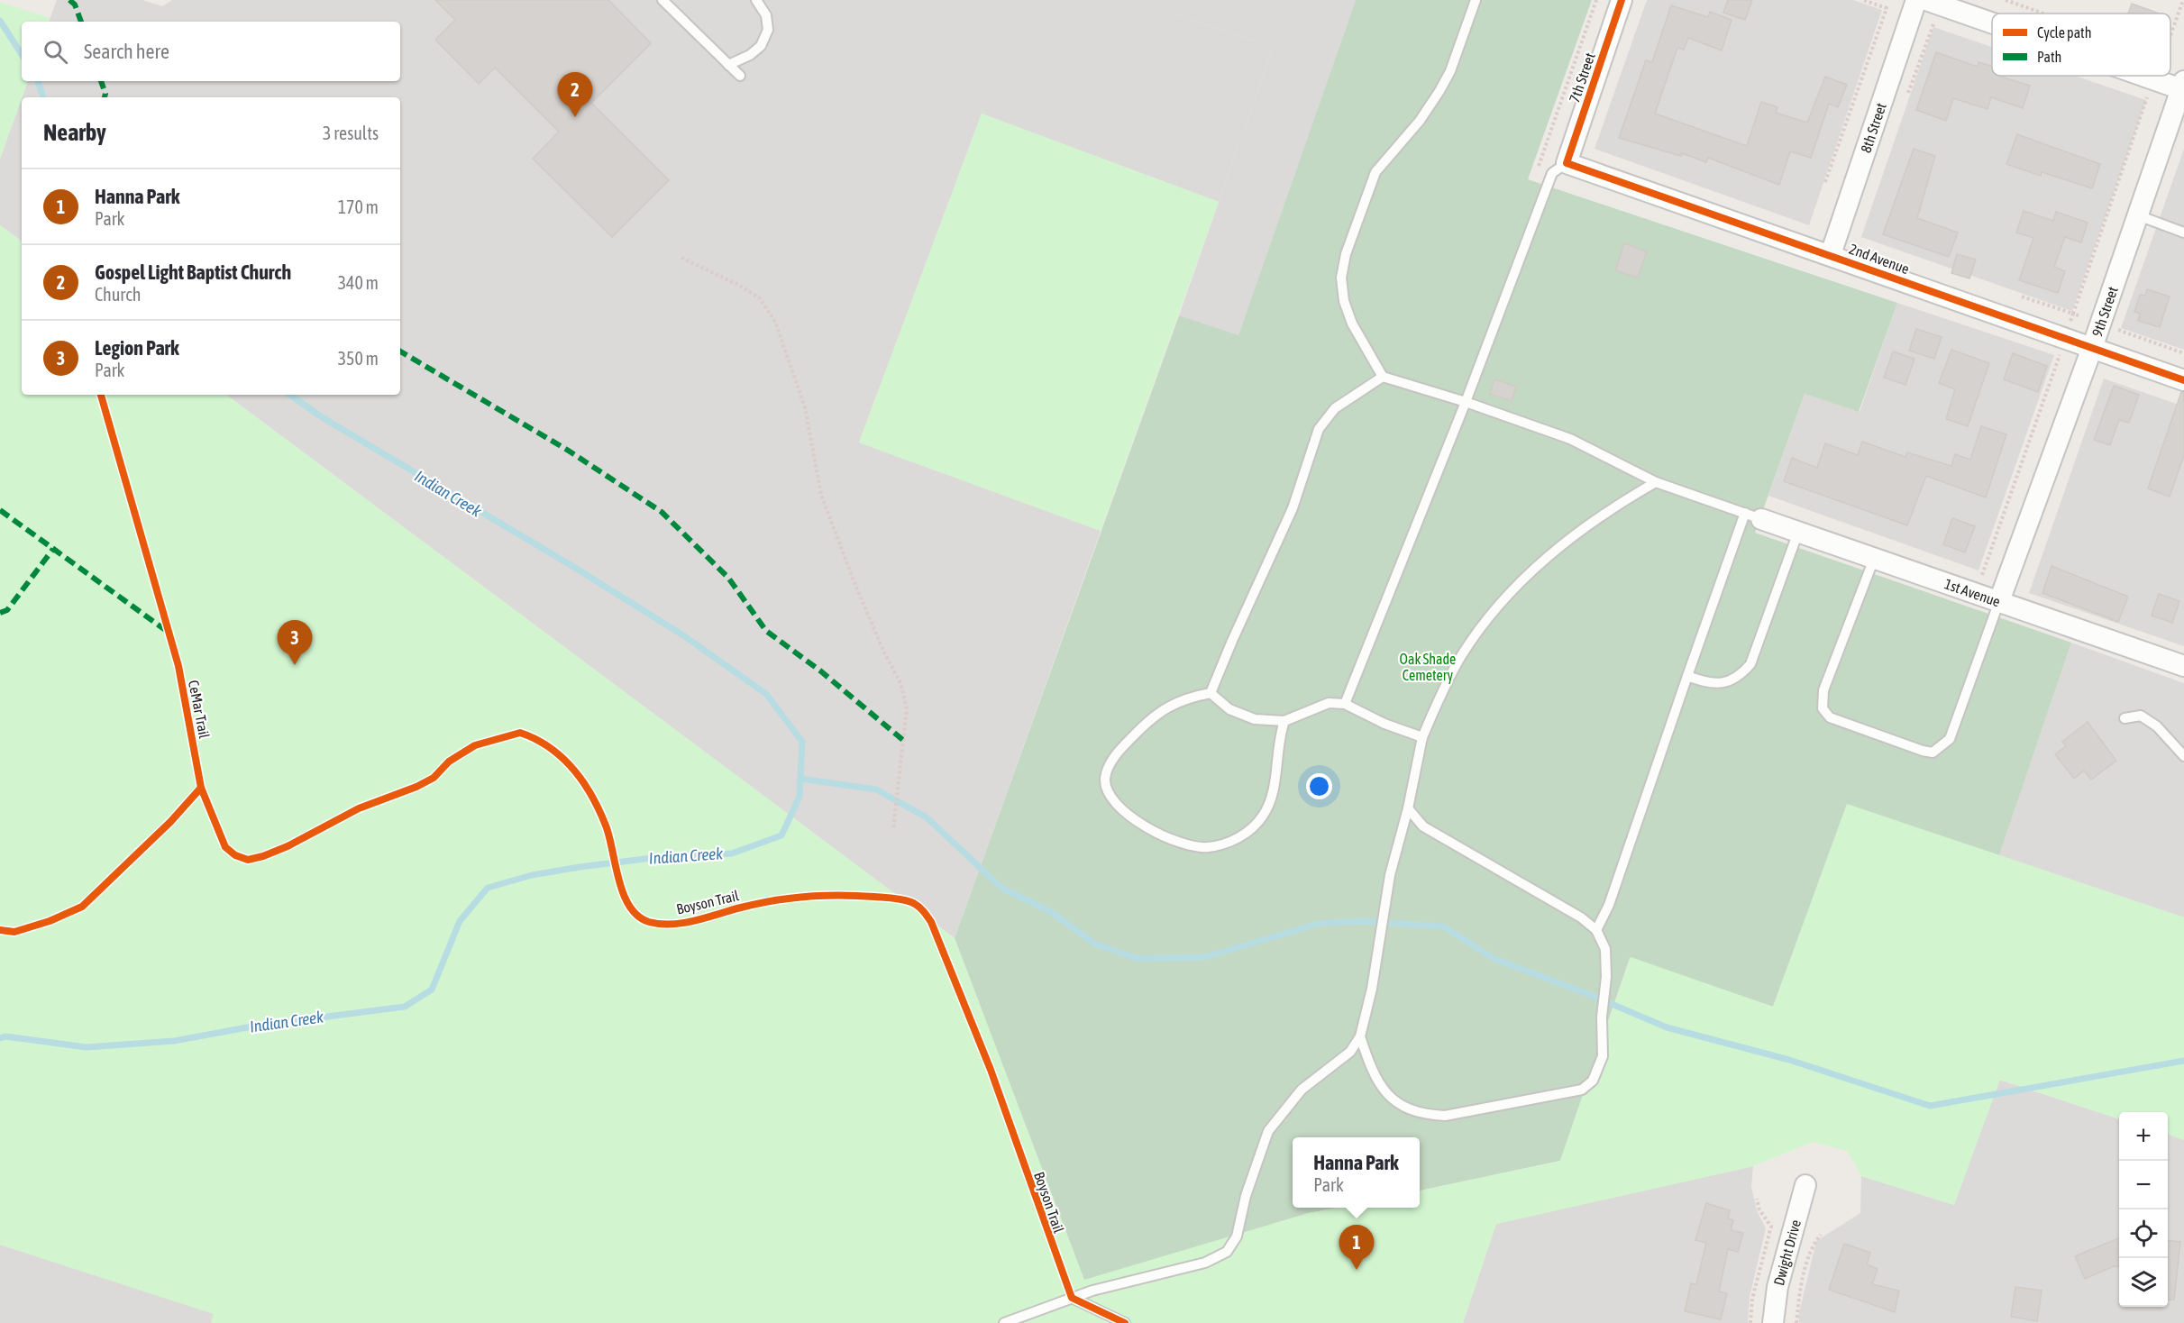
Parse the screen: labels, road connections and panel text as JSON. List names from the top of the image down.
{
  "streets": {
    "street": [
      "7th Street",
      "8th Street",
      "2nd Avenue",
      "9th Street",
      "1st Avenue",
      "Dwight Drive"
    ],
    "cycle path": ["CeMar Trail"]
  },
  "crossings": [
    ["7th Street", "2nd Avenue"],
    ["8th Street", "2nd Avenue"],
    ["2nd Avenue", "9th Street"],
    ["9th Street", "1st Avenue"]
  ],
  "water": ["Indian Creek"],
  "parks": ["Oak Shade Cemetery"],
  "legend": ["Cycle path", "Path"],
  "page": {
    "search": "Search here",
    "pins": ["2", "3", "1"],
    "heading": ["Nearby", "3 results"],
    "list": [
      {
        "mark": "1",
        "name": "Hanna Park",
        "note": "Park",
        "value": "170 m"
      },
      {
        "mark": "2",
        "name": "Gospel Light Baptist Church",
        "note": "Church",
        "value": "340 m"
      },
      {
        "mark": "3",
        "name": "Legion Park",
        "note": "Park",
        "value": "350 m"
      }
    ],
    "map_buttons": ["+", "−"],
    "popup": ["Hanna Park", "Park"]
  }
}
